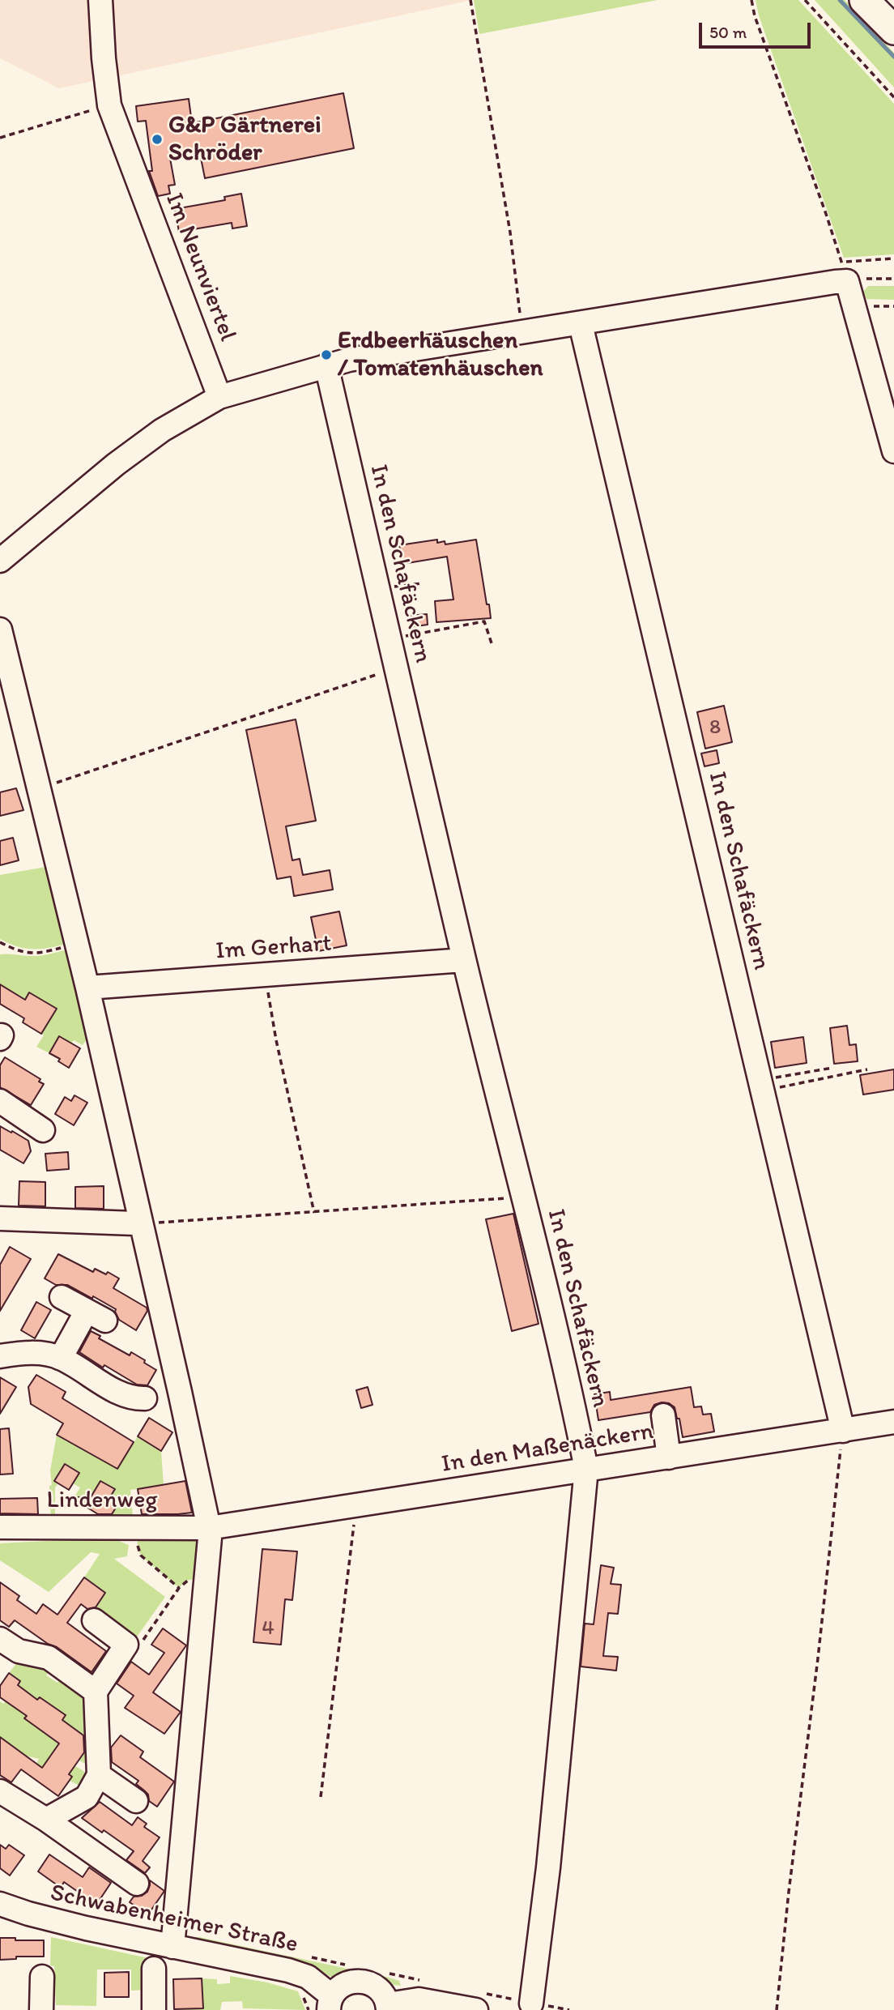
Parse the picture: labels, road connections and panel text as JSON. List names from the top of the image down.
{
  "streets": {
    "street": [
      "Im Neunviertel",
      "In den Schafäckern",
      "Im Gerhart",
      "In den Maßenäckern",
      "Lindenweg",
      "Schwabenheimer Straße"
    ]
  },
  "crossings": [
    ["In den Schafäckern", "Im Gerhart"],
    ["In den Schafäckern", "In den Maßenäckern"],
    ["In den Maßenäckern", "Lindenweg"]
  ],
  "places": ["G&P Gärtnerei Schröder", "Erdbeerhäuschen / Tomatenhäuschen"],
  "house_numbers": ["8", "4"],
  "scale_bar": "50 m"
}
